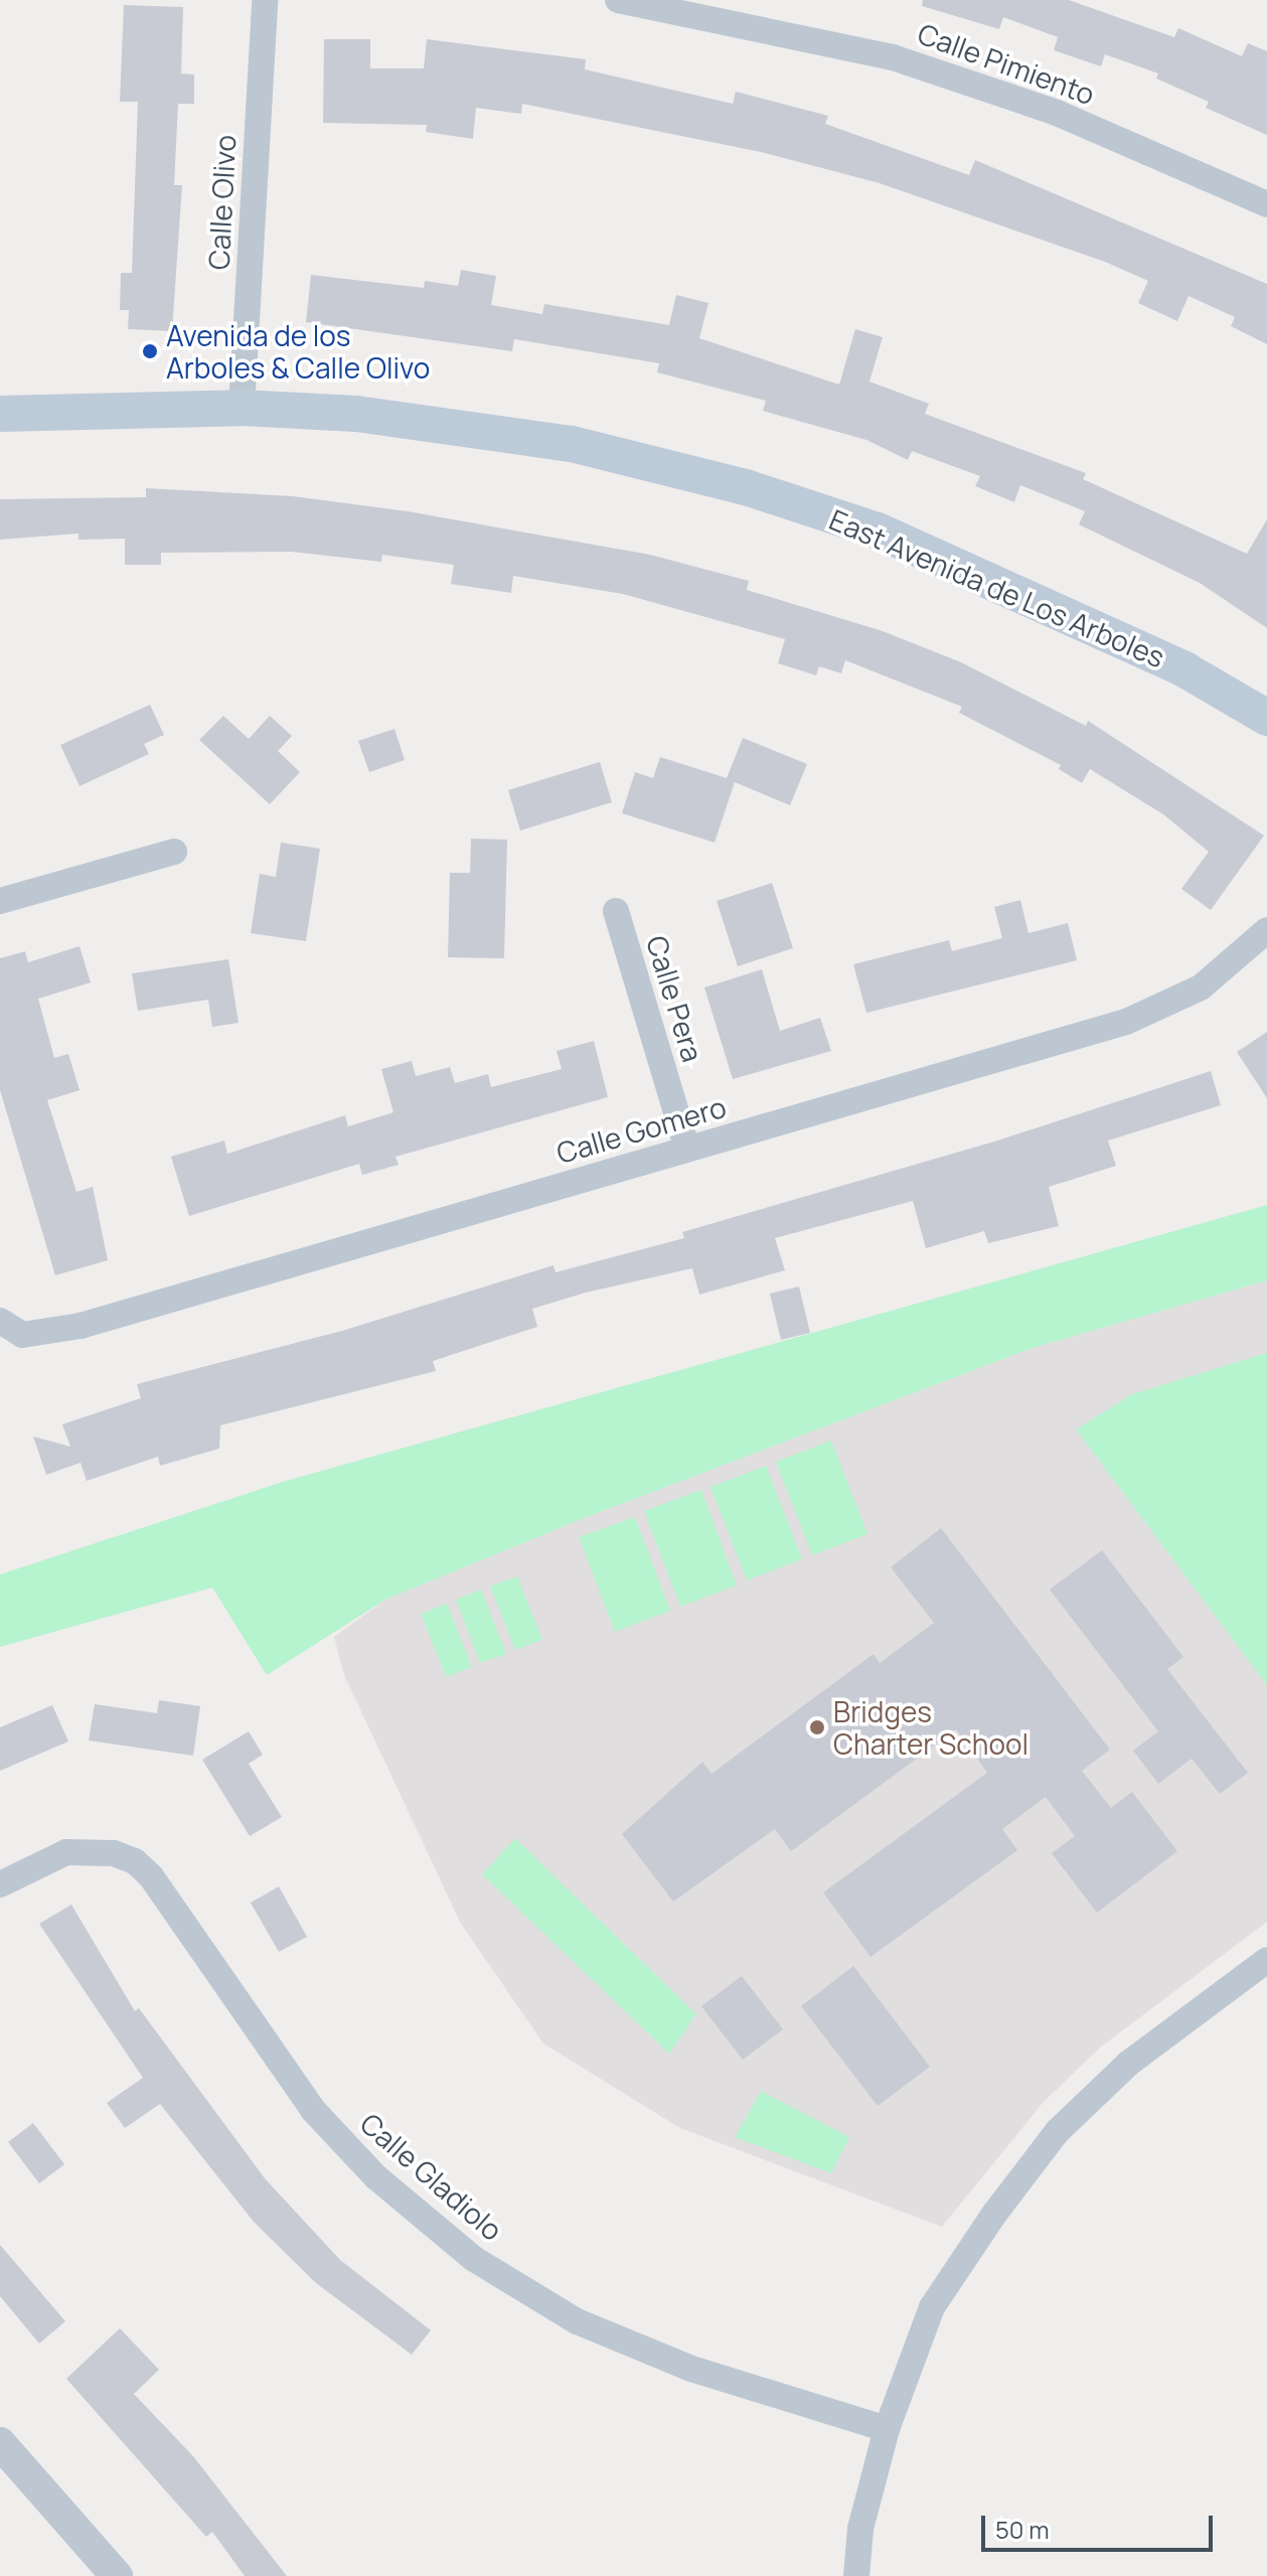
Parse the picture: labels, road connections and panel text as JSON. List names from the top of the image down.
{
  "streets": {
    "main road": ["East Avenida de Los Arboles"],
    "street": [
      "Calle Pimiento",
      "Calle Olivo",
      "Calle Pera",
      "Calle Gomero",
      "Calle Gladiolo"
    ]
  },
  "crossings": [
    ["Calle Olivo", "East Avenida de Los Arboles"],
    ["Calle Pera", "Calle Gomero"]
  ],
  "places": ["Avenida de los Arboles & Calle Olivo", "Bridges Charter School"],
  "scale_bar": "50 m"
}
